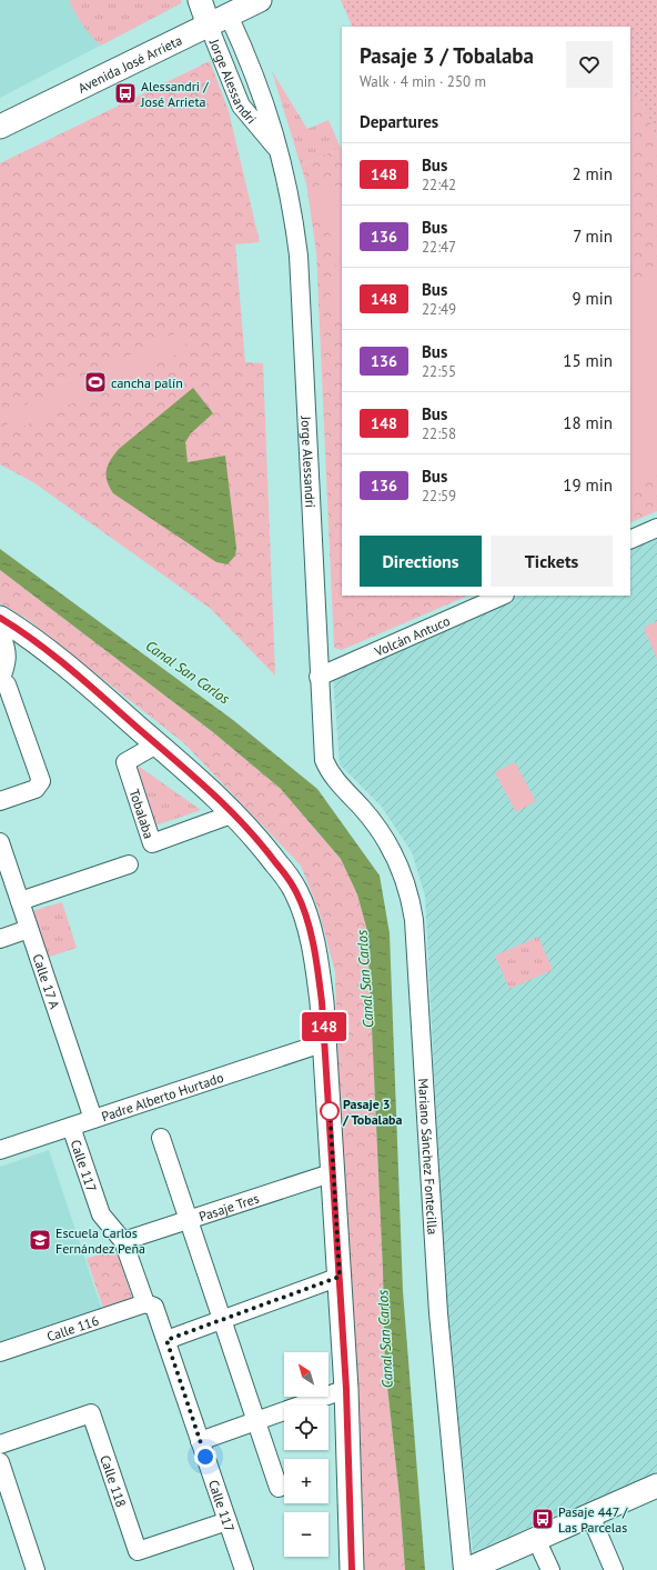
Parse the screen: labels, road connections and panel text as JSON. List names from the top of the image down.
{
  "streets": {
    "main road": ["Avenida José Arrieta", "Jorge Alessandri"],
    "street": [
      "Volcán Antuco",
      "Tobalaba",
      "Calle 17 A",
      "Padre Alberto Hurtado",
      "Mariano Sánchez Fontecilla",
      "Calle 117",
      "Pasaje Tres",
      "Calle 116",
      "Calle 118"
    ]
  },
  "crossings": [
    ["Avenida José Arrieta", "Jorge Alessandri"],
    ["Jorge Alessandri", "Volcán Antuco"],
    ["Jorge Alessandri", "Mariano Sánchez Fontecilla"],
    ["Calle 17 A", "Padre Alberto Hurtado"],
    ["Padre Alberto Hurtado", "Calle 117"],
    ["Calle 117", "Pasaje Tres"],
    ["Calle 117", "Calle 116"],
    ["Calle 117", "Calle 118"]
  ],
  "water": ["Canal San Carlos"],
  "places": {
    "bus stop": ["Alessandri / José Arrieta", "Pasaje 447 / Las Parcelas"],
    "sports": ["cancha palín"],
    "other": ["Pasaje 3 / Tobalaba"],
    "school or university": ["Escuela Carlos Fernández Peña"]
  },
  "lines": ["bus line 148"],
  "north": "top left",
  "page": {
    "on_map": "148",
    "heading": [
      ["Pasaje 3 / Tobalaba", "Walk · 4 min · 250 m"],
      "Departures"
    ],
    "list": [
      {
        "mark": "148",
        "name": "Bus",
        "note": "22:42",
        "value": "2 min"
      },
      {
        "mark": "136",
        "name": "Bus",
        "note": "22:47",
        "value": "7 min"
      },
      {
        "mark": "148",
        "name": "Bus",
        "note": "22:49",
        "value": "9 min"
      },
      {
        "mark": "136",
        "name": "Bus",
        "note": "22:55",
        "value": "15 min"
      },
      {
        "mark": "148",
        "name": "Bus",
        "note": "22:58",
        "value": "18 min"
      },
      {
        "mark": "136",
        "name": "Bus",
        "note": "22:59",
        "value": "19 min"
      }
    ],
    "buttons": ["Directions", "Tickets"],
    "map_buttons": ["+", "−"]
  }
}
